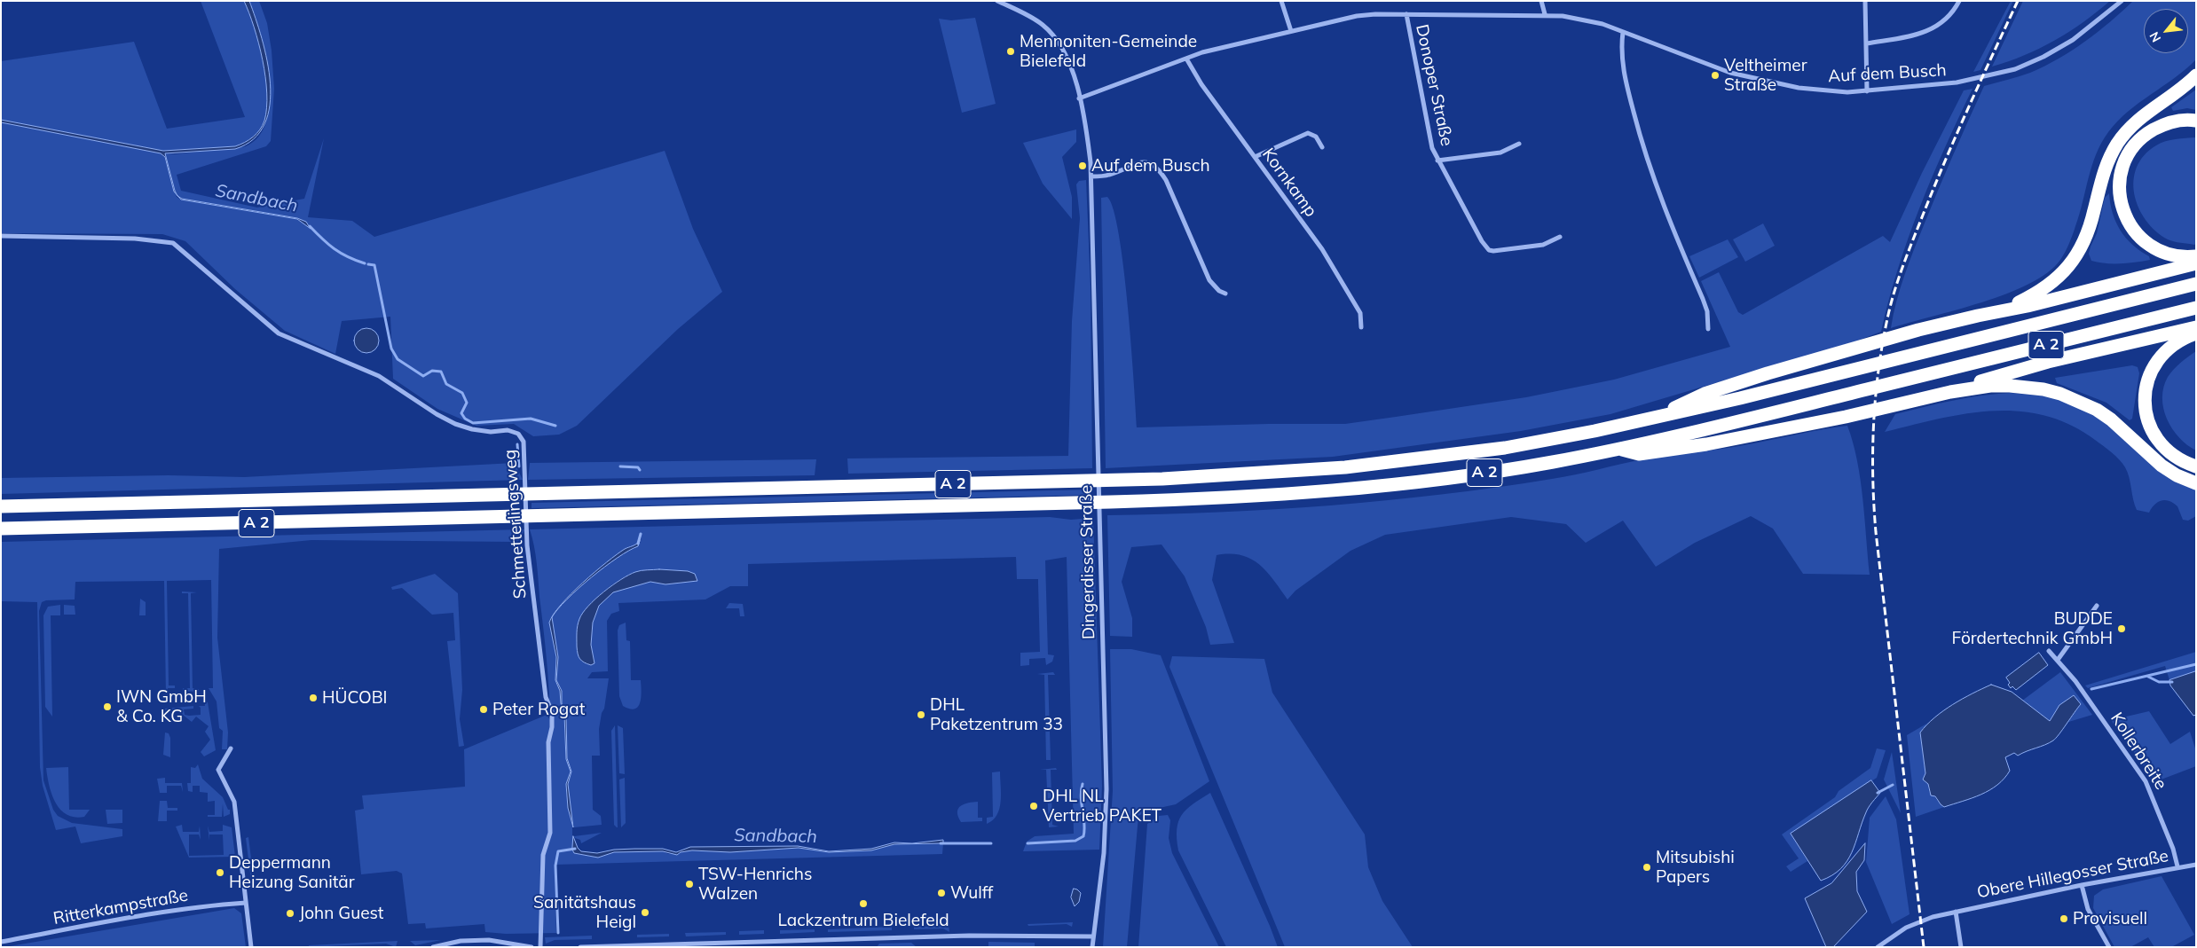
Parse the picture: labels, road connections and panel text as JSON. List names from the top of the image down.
{
  "streets": {
    "highway": ["A 2"],
    "street": [
      "Auf dem Busch",
      "Donoper Straße",
      "Kornkamp",
      "Schmetterlingsweg",
      "Dingerdisser Straße",
      "Kollerbreite",
      "Obere Hillegosser Straße",
      "Ritterkampstraße"
    ]
  },
  "crossings": [
    ["Auf dem Busch", "Donoper Straße"],
    ["Auf dem Busch", "Kornkamp"],
    ["Auf dem Busch", "Dingerdisser Straße"],
    ["Kollerbreite", "Obere Hillegosser Straße"]
  ],
  "water": ["Sandbach"],
  "places": [
    "Mennoniten-Gemeinde Bielefeld",
    "Veltheimer Straße",
    "Auf dem Busch",
    "BUDDE Fördertechnik GmbH",
    "HÜCOBI",
    "IWN GmbH & Co. KG",
    "Peter Rogat",
    "DHL Paketzentrum 33",
    "DHL NL Vertrieb PAKET",
    "Mitsubishi Papers",
    "Deppermann Heizung Sanitär",
    "TSW-Henrichs Walzen",
    "Wulff",
    "Lackzentrum Bielefeld",
    "Sanitätshaus Heigl",
    "John Guest",
    "Provisuell"
  ],
  "north": "bottom left"
}
